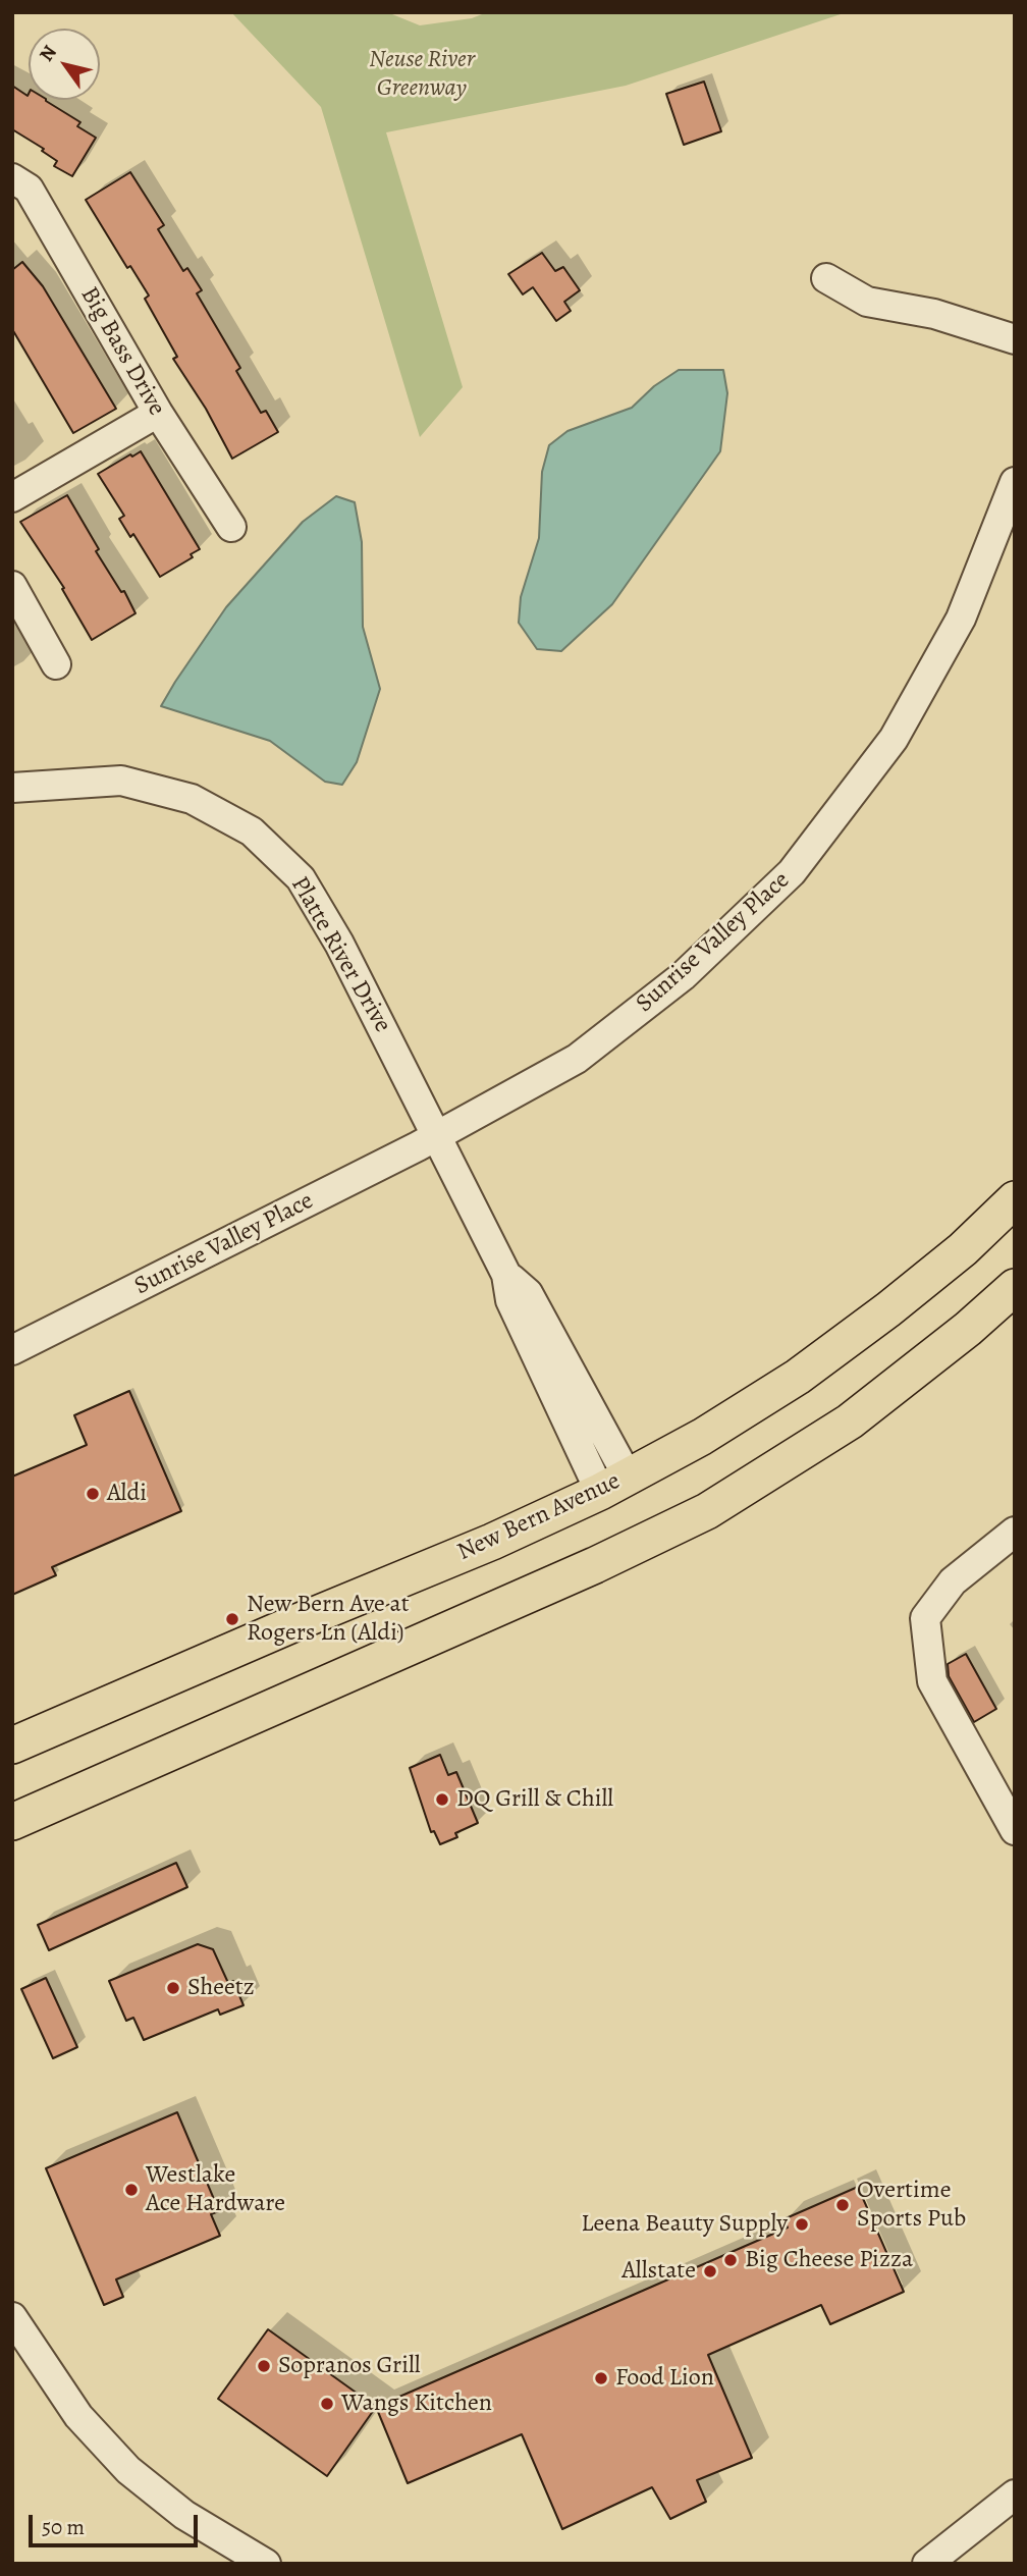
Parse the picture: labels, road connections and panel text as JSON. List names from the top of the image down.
{
  "streets": {
    "main road": ["New Bern Avenue"],
    "street": ["Big Bass Drive", "Sunrise Valley Place", "Platte River Drive"]
  },
  "crossings": [
    ["Sunrise Valley Place", "Platte River Drive"],
    ["Platte River Drive", "New Bern Avenue"]
  ],
  "parks": ["Neuse River Greenway"],
  "places": [
    "Aldi",
    "New Bern Ave at Rogers Ln (Aldi)",
    "DQ Grill & Chill",
    "Sheetz",
    "Westlake Ace Hardware",
    "Overtime Sports Pub",
    "Leena Beauty Supply",
    "Big Cheese Pizza",
    "Allstate",
    "Sopranos Grill",
    "Food Lion",
    "Wangs Kitchen"
  ],
  "scale_bar": "50 m",
  "north": "top left"
}
